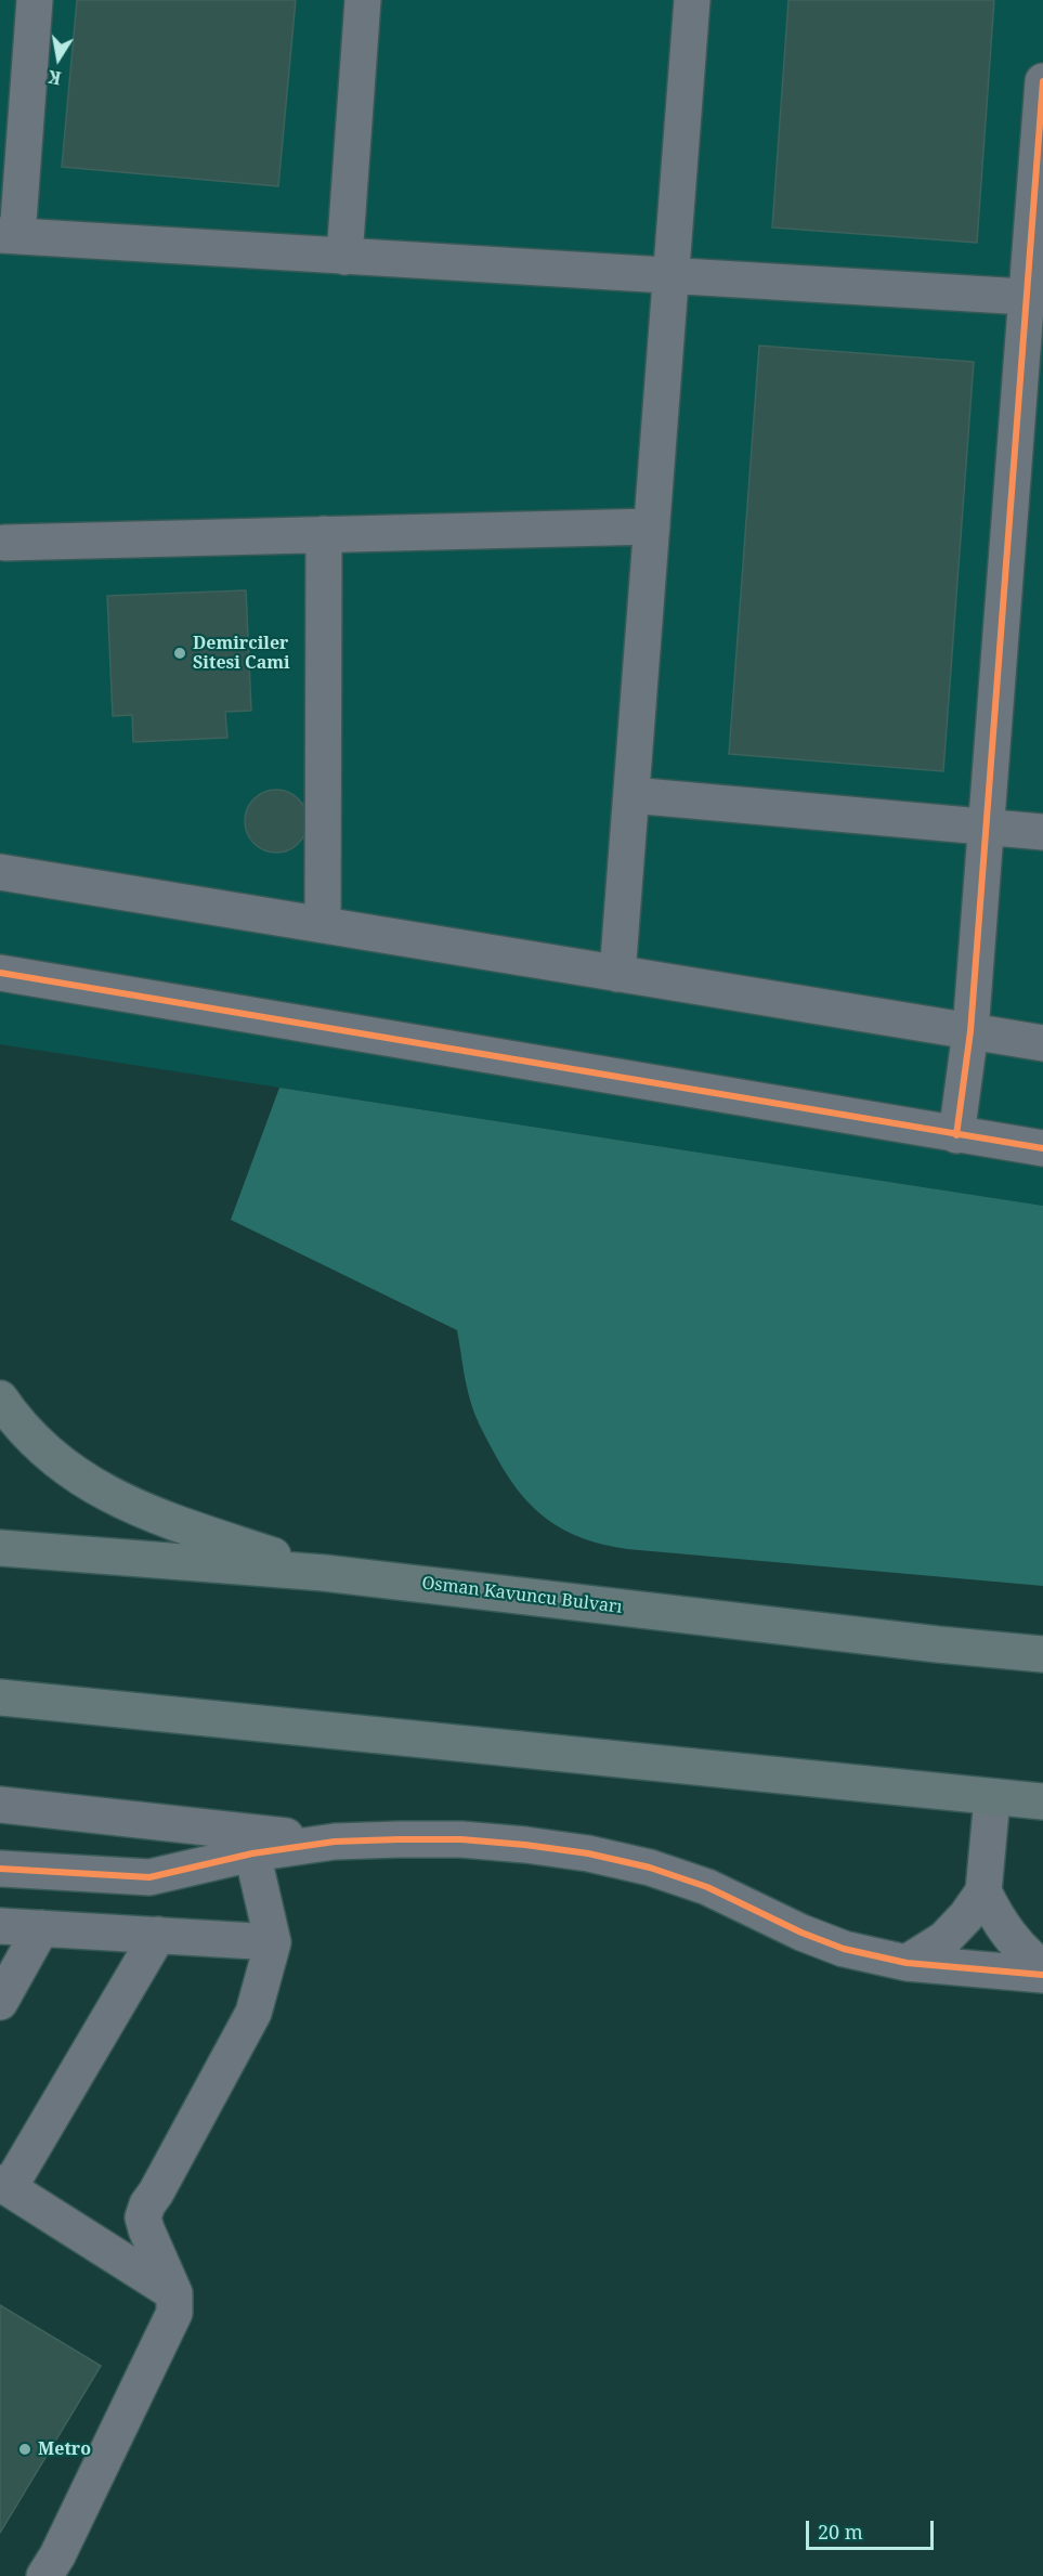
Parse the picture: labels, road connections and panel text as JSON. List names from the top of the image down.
{
  "streets": {
    "highway": ["Osman Kavuncu Bulvarı"]
  },
  "places": ["Demirciler Sitesi Cami", "Metro"],
  "scale_bar": "20 m",
  "north": "bottom"
}
